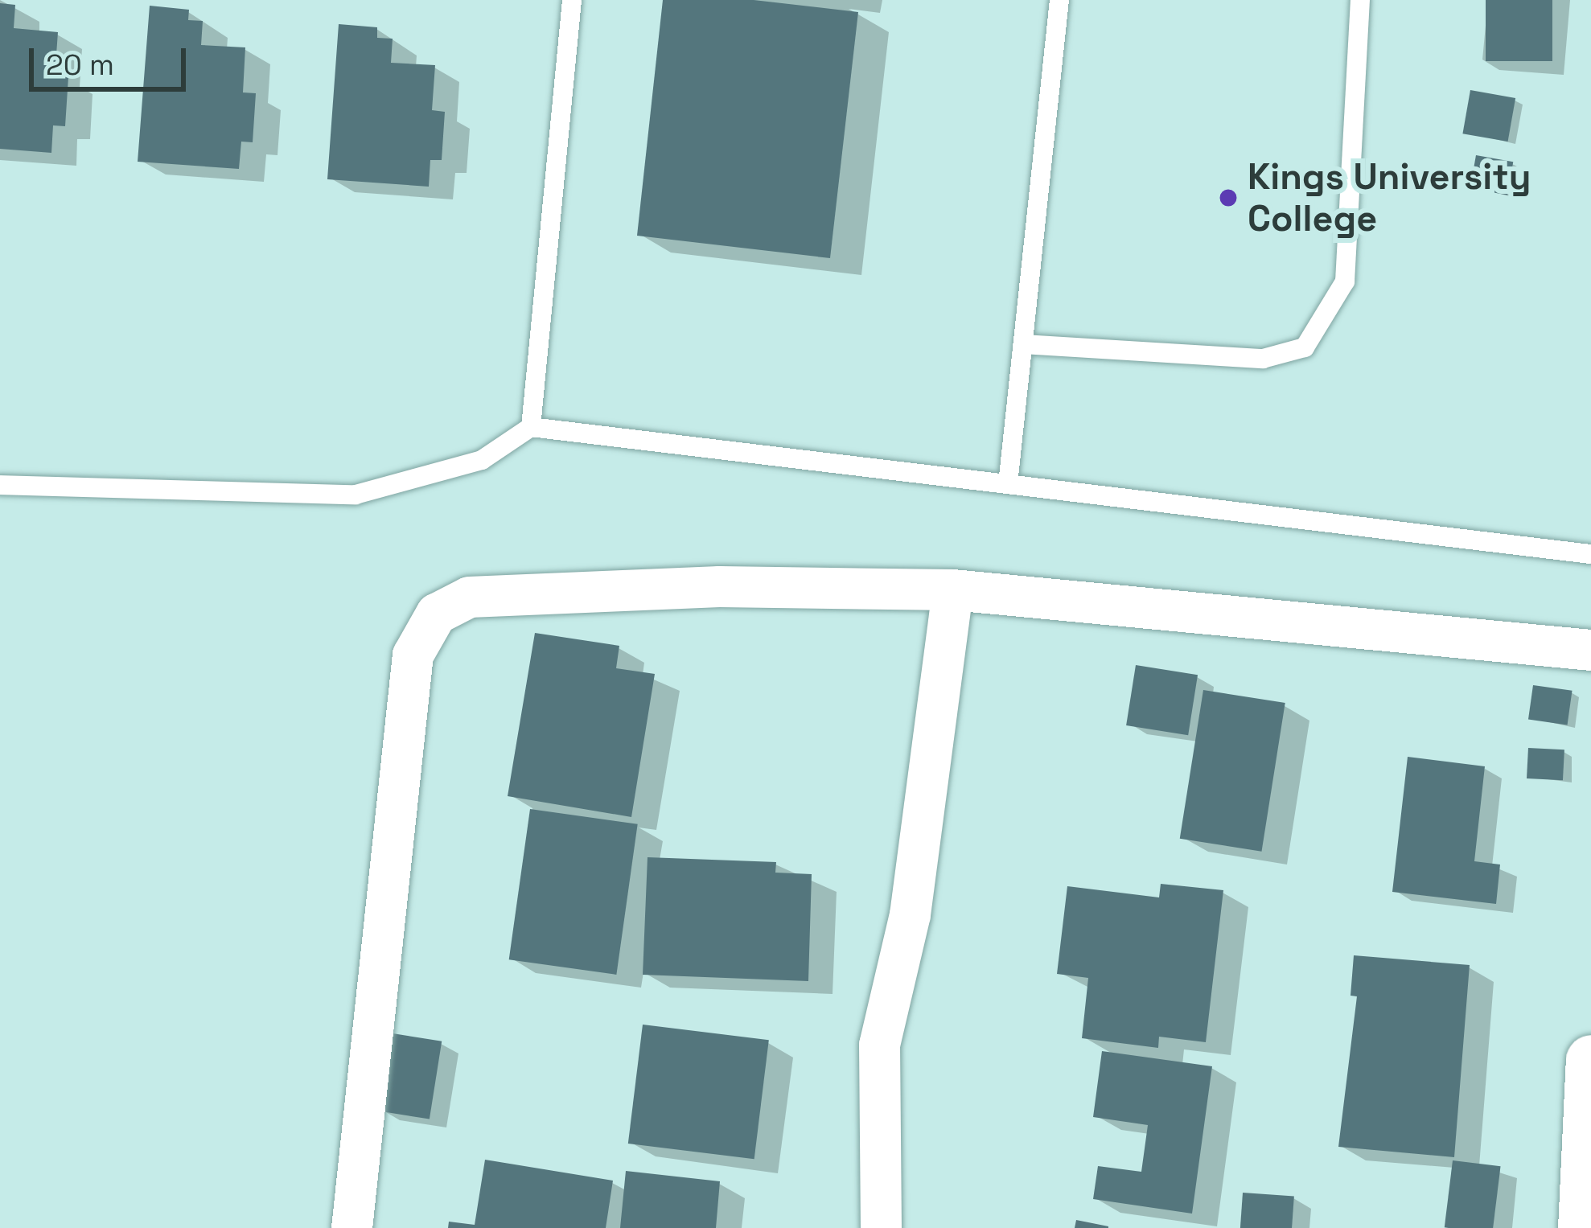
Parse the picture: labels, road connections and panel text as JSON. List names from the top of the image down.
{
  "places": ["Kings University College"],
  "scale_bar": "20 m"
}
